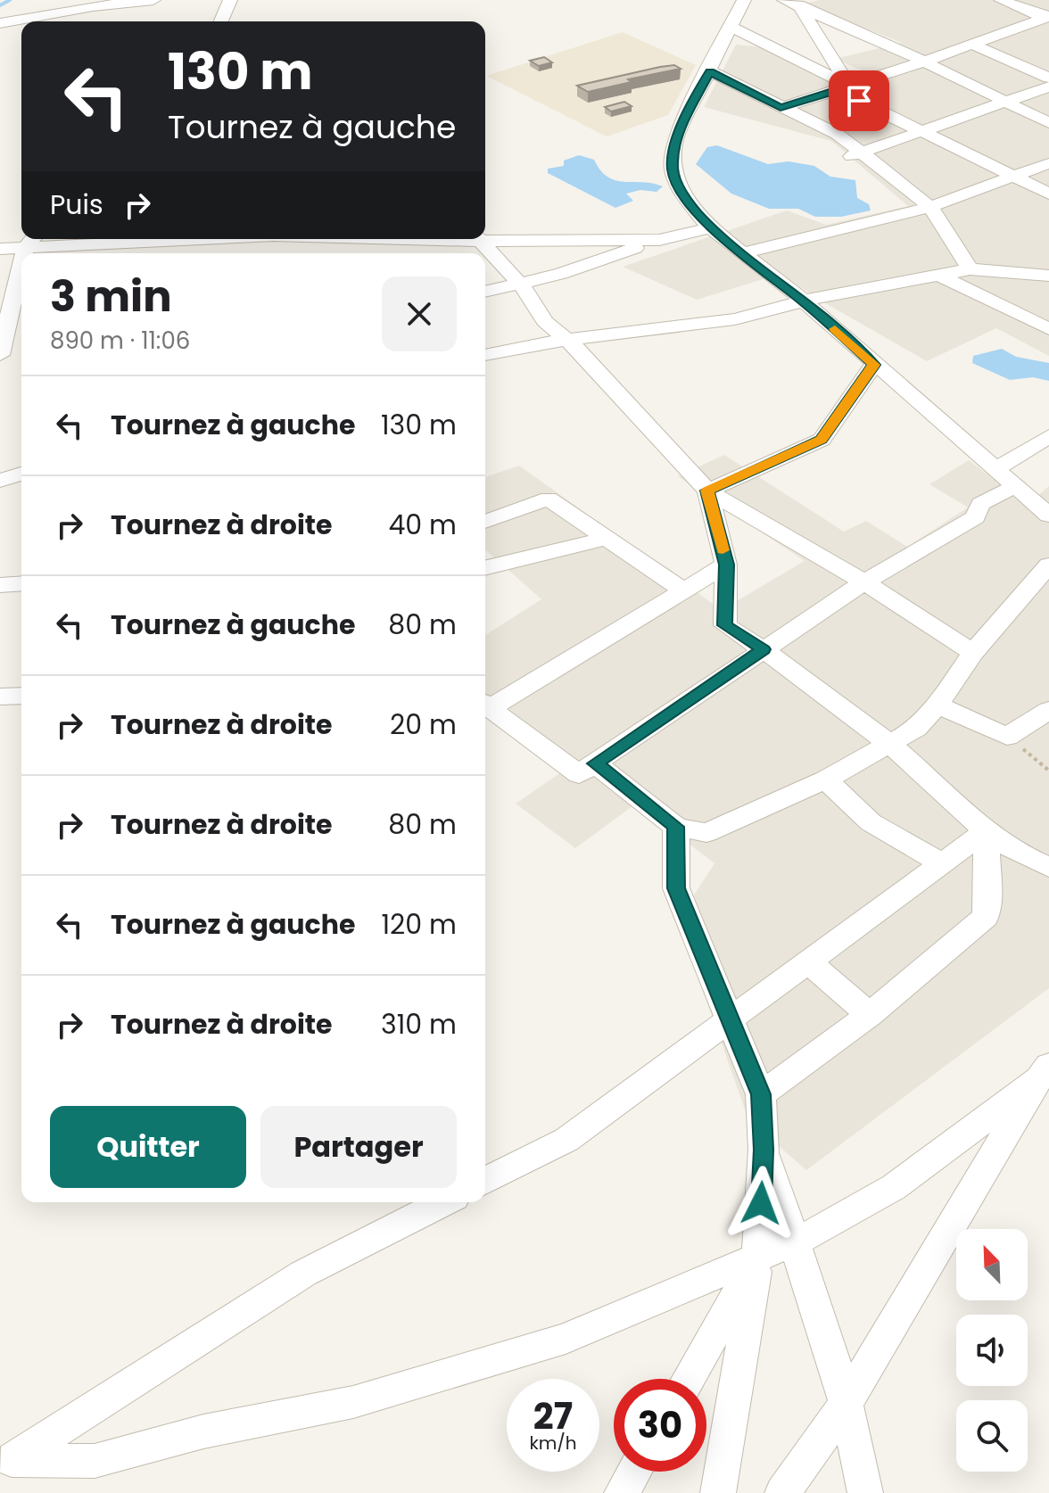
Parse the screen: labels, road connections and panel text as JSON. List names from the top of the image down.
{
  "north": "top left",
  "page": {
    "turn": ["130 m", "Tournez à gauche"],
    "then": "Puis",
    "heading": ["3 min", "890 m · 11:06"],
    "list": [
      {
        "name": "Tournez à gauche",
        "value": "130 m"
      },
      {
        "name": "Tournez à droite",
        "value": "40 m"
      },
      {
        "name": "Tournez à gauche",
        "value": "80 m"
      },
      {
        "name": "Tournez à droite",
        "value": "20 m"
      },
      {
        "name": "Tournez à droite",
        "value": "80 m"
      },
      {
        "name": "Tournez à gauche",
        "value": "120 m"
      },
      {
        "name": "Tournez à droite",
        "value": "310 m"
      }
    ],
    "buttons": ["Quitter", "Partager"],
    "speed": "27 km/h",
    "limit": "30"
  }
}
